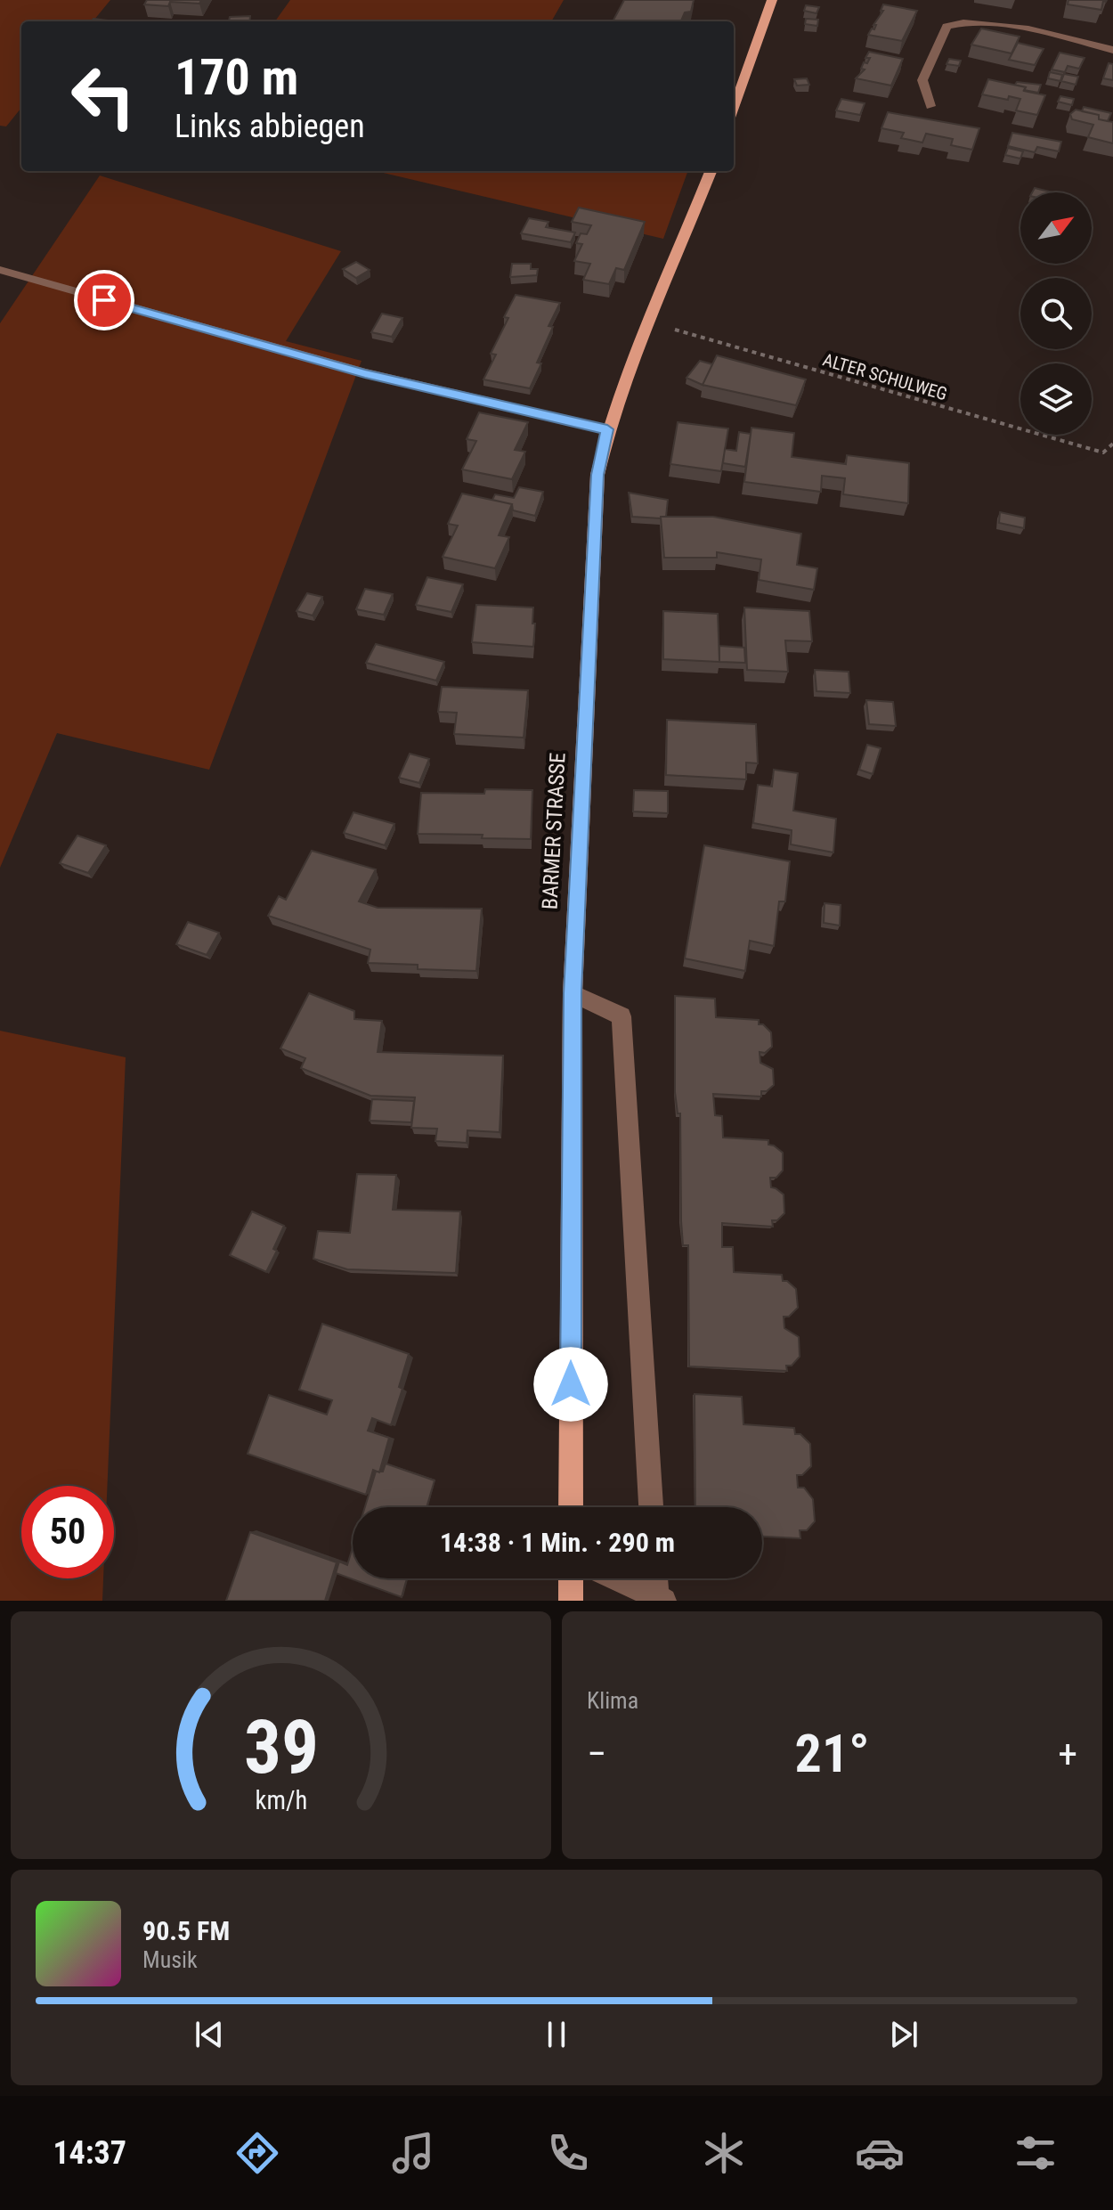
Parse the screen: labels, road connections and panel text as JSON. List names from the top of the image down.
{
  "streets": {
    "main road": ["BARMER STRASSE"],
    "path": ["ALTER SCHULWEG"]
  },
  "crossings": [
    ["ALTER SCHULWEG", "BARMER STRASSE"]
  ],
  "north": "top right",
  "page": {
    "turn": ["170 m", "Links abbiegen"],
    "limit": "50",
    "trip": "14:38 · 1 Min. · 290 m",
    "tile": "Klima",
    "heat": ["−", "21°", "+"],
    "song": ["90.5 FM", "Musik"],
    "tabs": "14:37",
    "gauge": ["39", "km/h"]
  }
}
